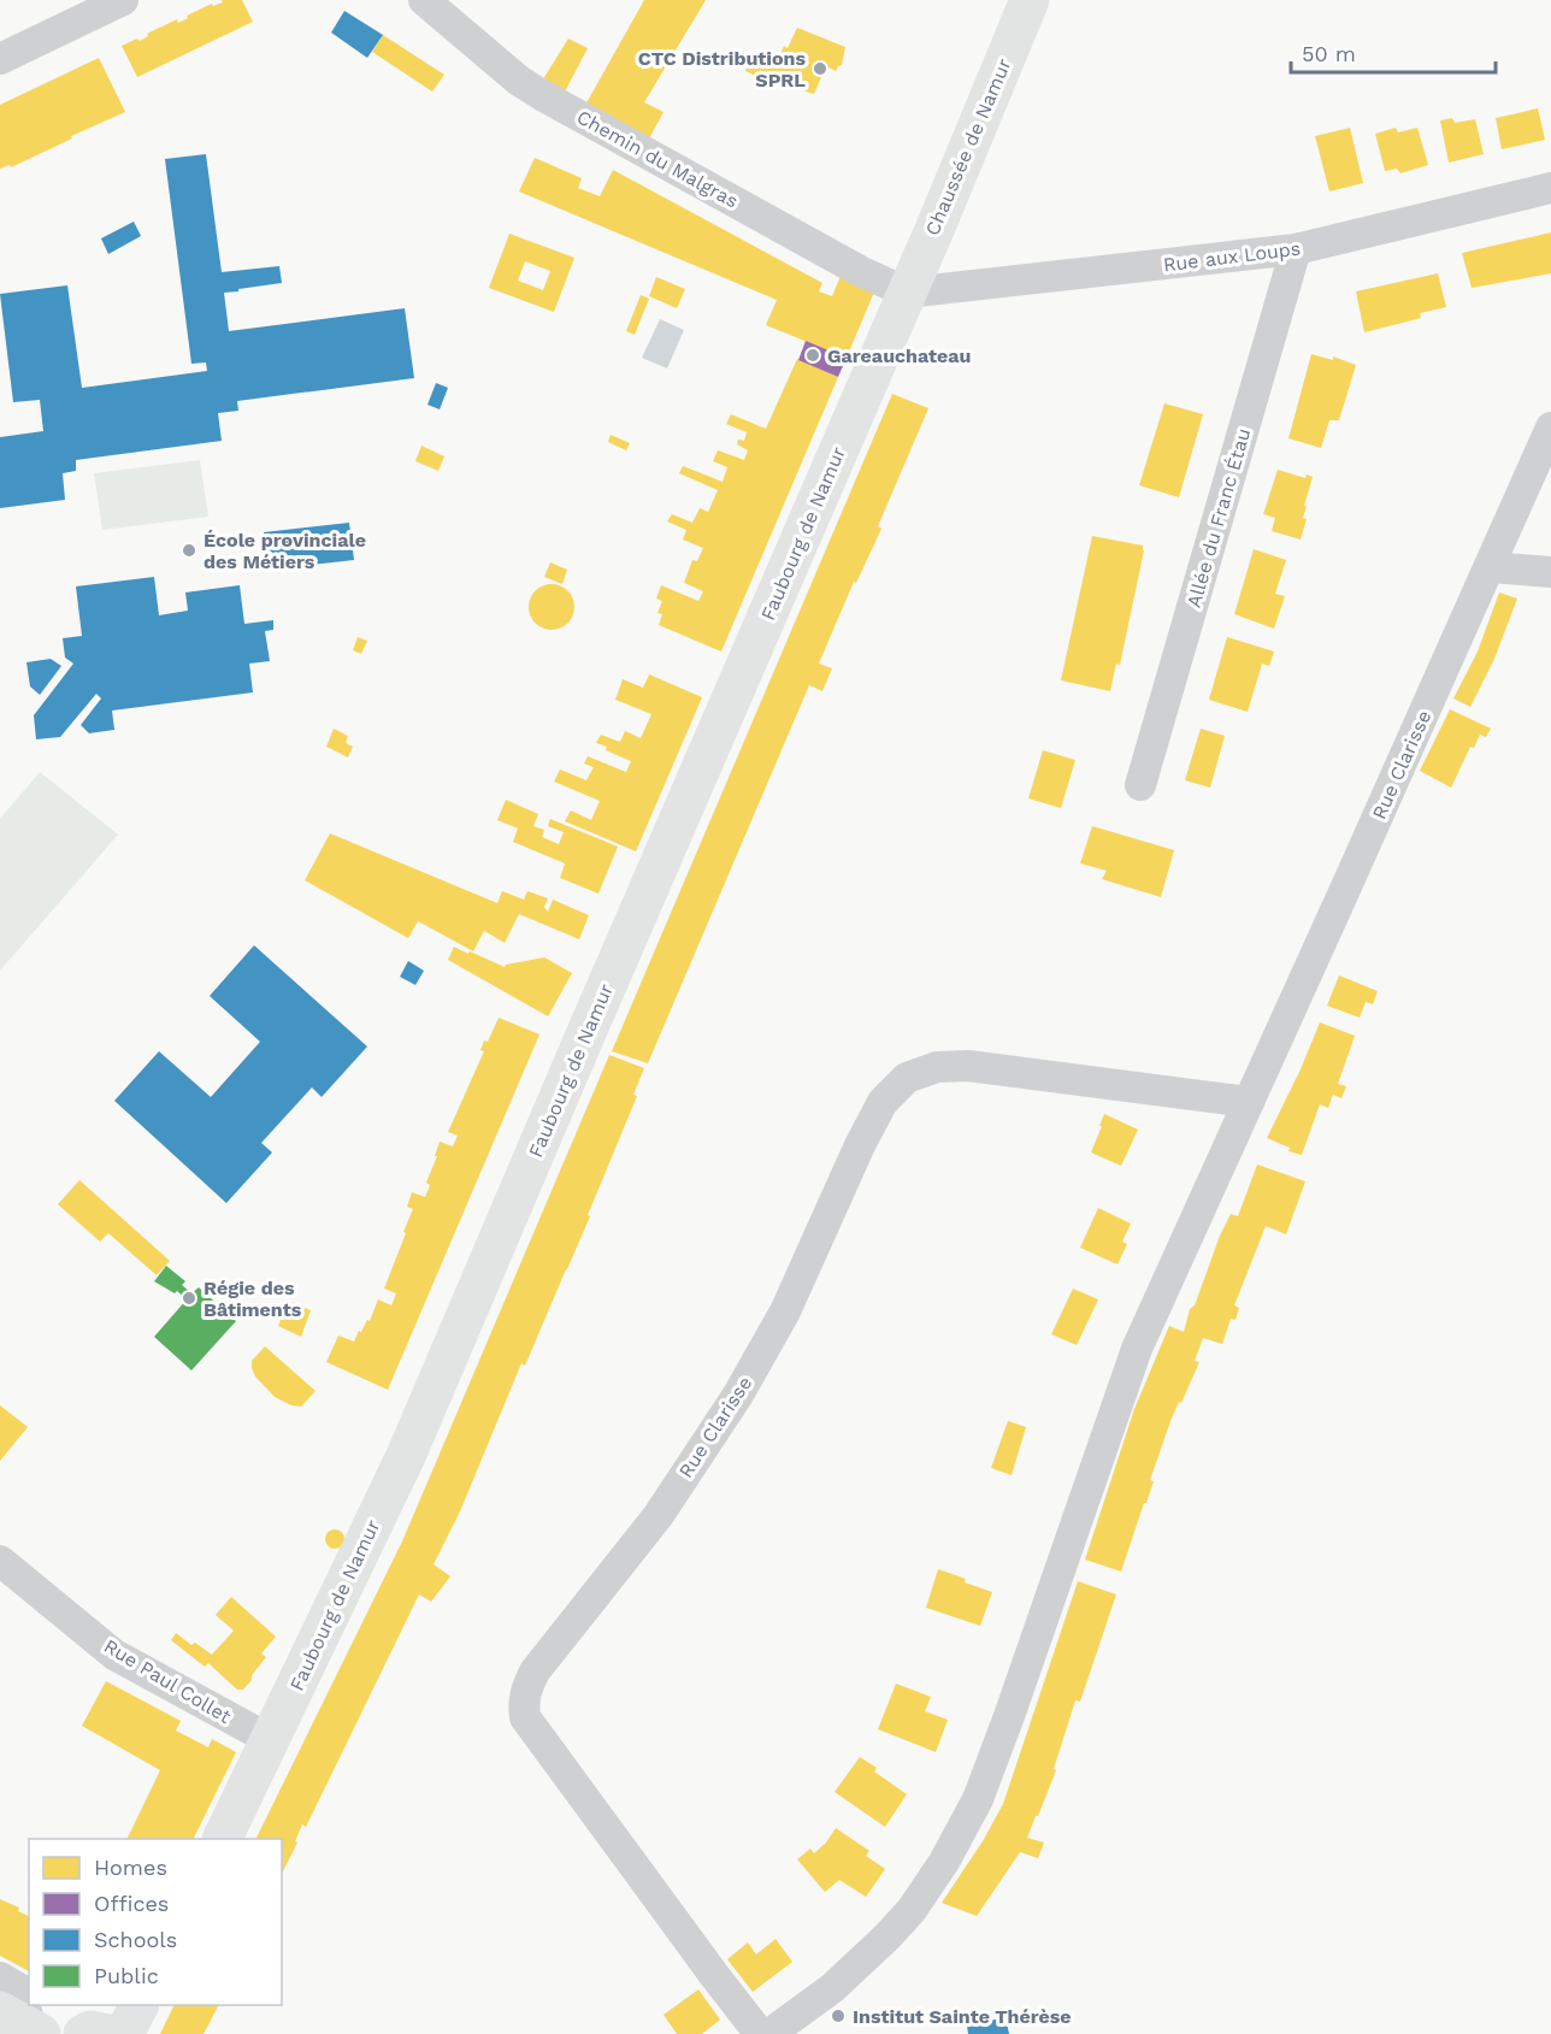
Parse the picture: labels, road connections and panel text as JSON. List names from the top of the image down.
{
  "streets": {
    "street": [
      "Chaussée de Namur",
      "Chemin du Malgras",
      "Rue aux Loups",
      "Allée du Franc Étau",
      "Faubourg de Namur",
      "Rue Clarisse",
      "Rue Paul Collet"
    ]
  },
  "crossings": [
    ["Chaussée de Namur", "Chemin du Malgras"],
    ["Chaussée de Namur", "Rue aux Loups"],
    ["Chaussée de Namur", "Faubourg de Namur"],
    ["Chemin du Malgras", "Rue aux Loups"],
    ["Chemin du Malgras", "Faubourg de Namur"],
    ["Rue aux Loups", "Allée du Franc Étau"],
    ["Rue aux Loups", "Faubourg de Namur"],
    ["Faubourg de Namur", "Rue Paul Collet"]
  ],
  "places": [
    "CTC Distributions SPRL",
    "Gareauchateau",
    "École provinciale des Métiers",
    "Régie des Bâtiments",
    "Institut Sainte Thérèse"
  ],
  "legend": [
    "Homes",
    "Offices",
    "Schools",
    "Public"
  ],
  "scale_bar": "50 m"
}
